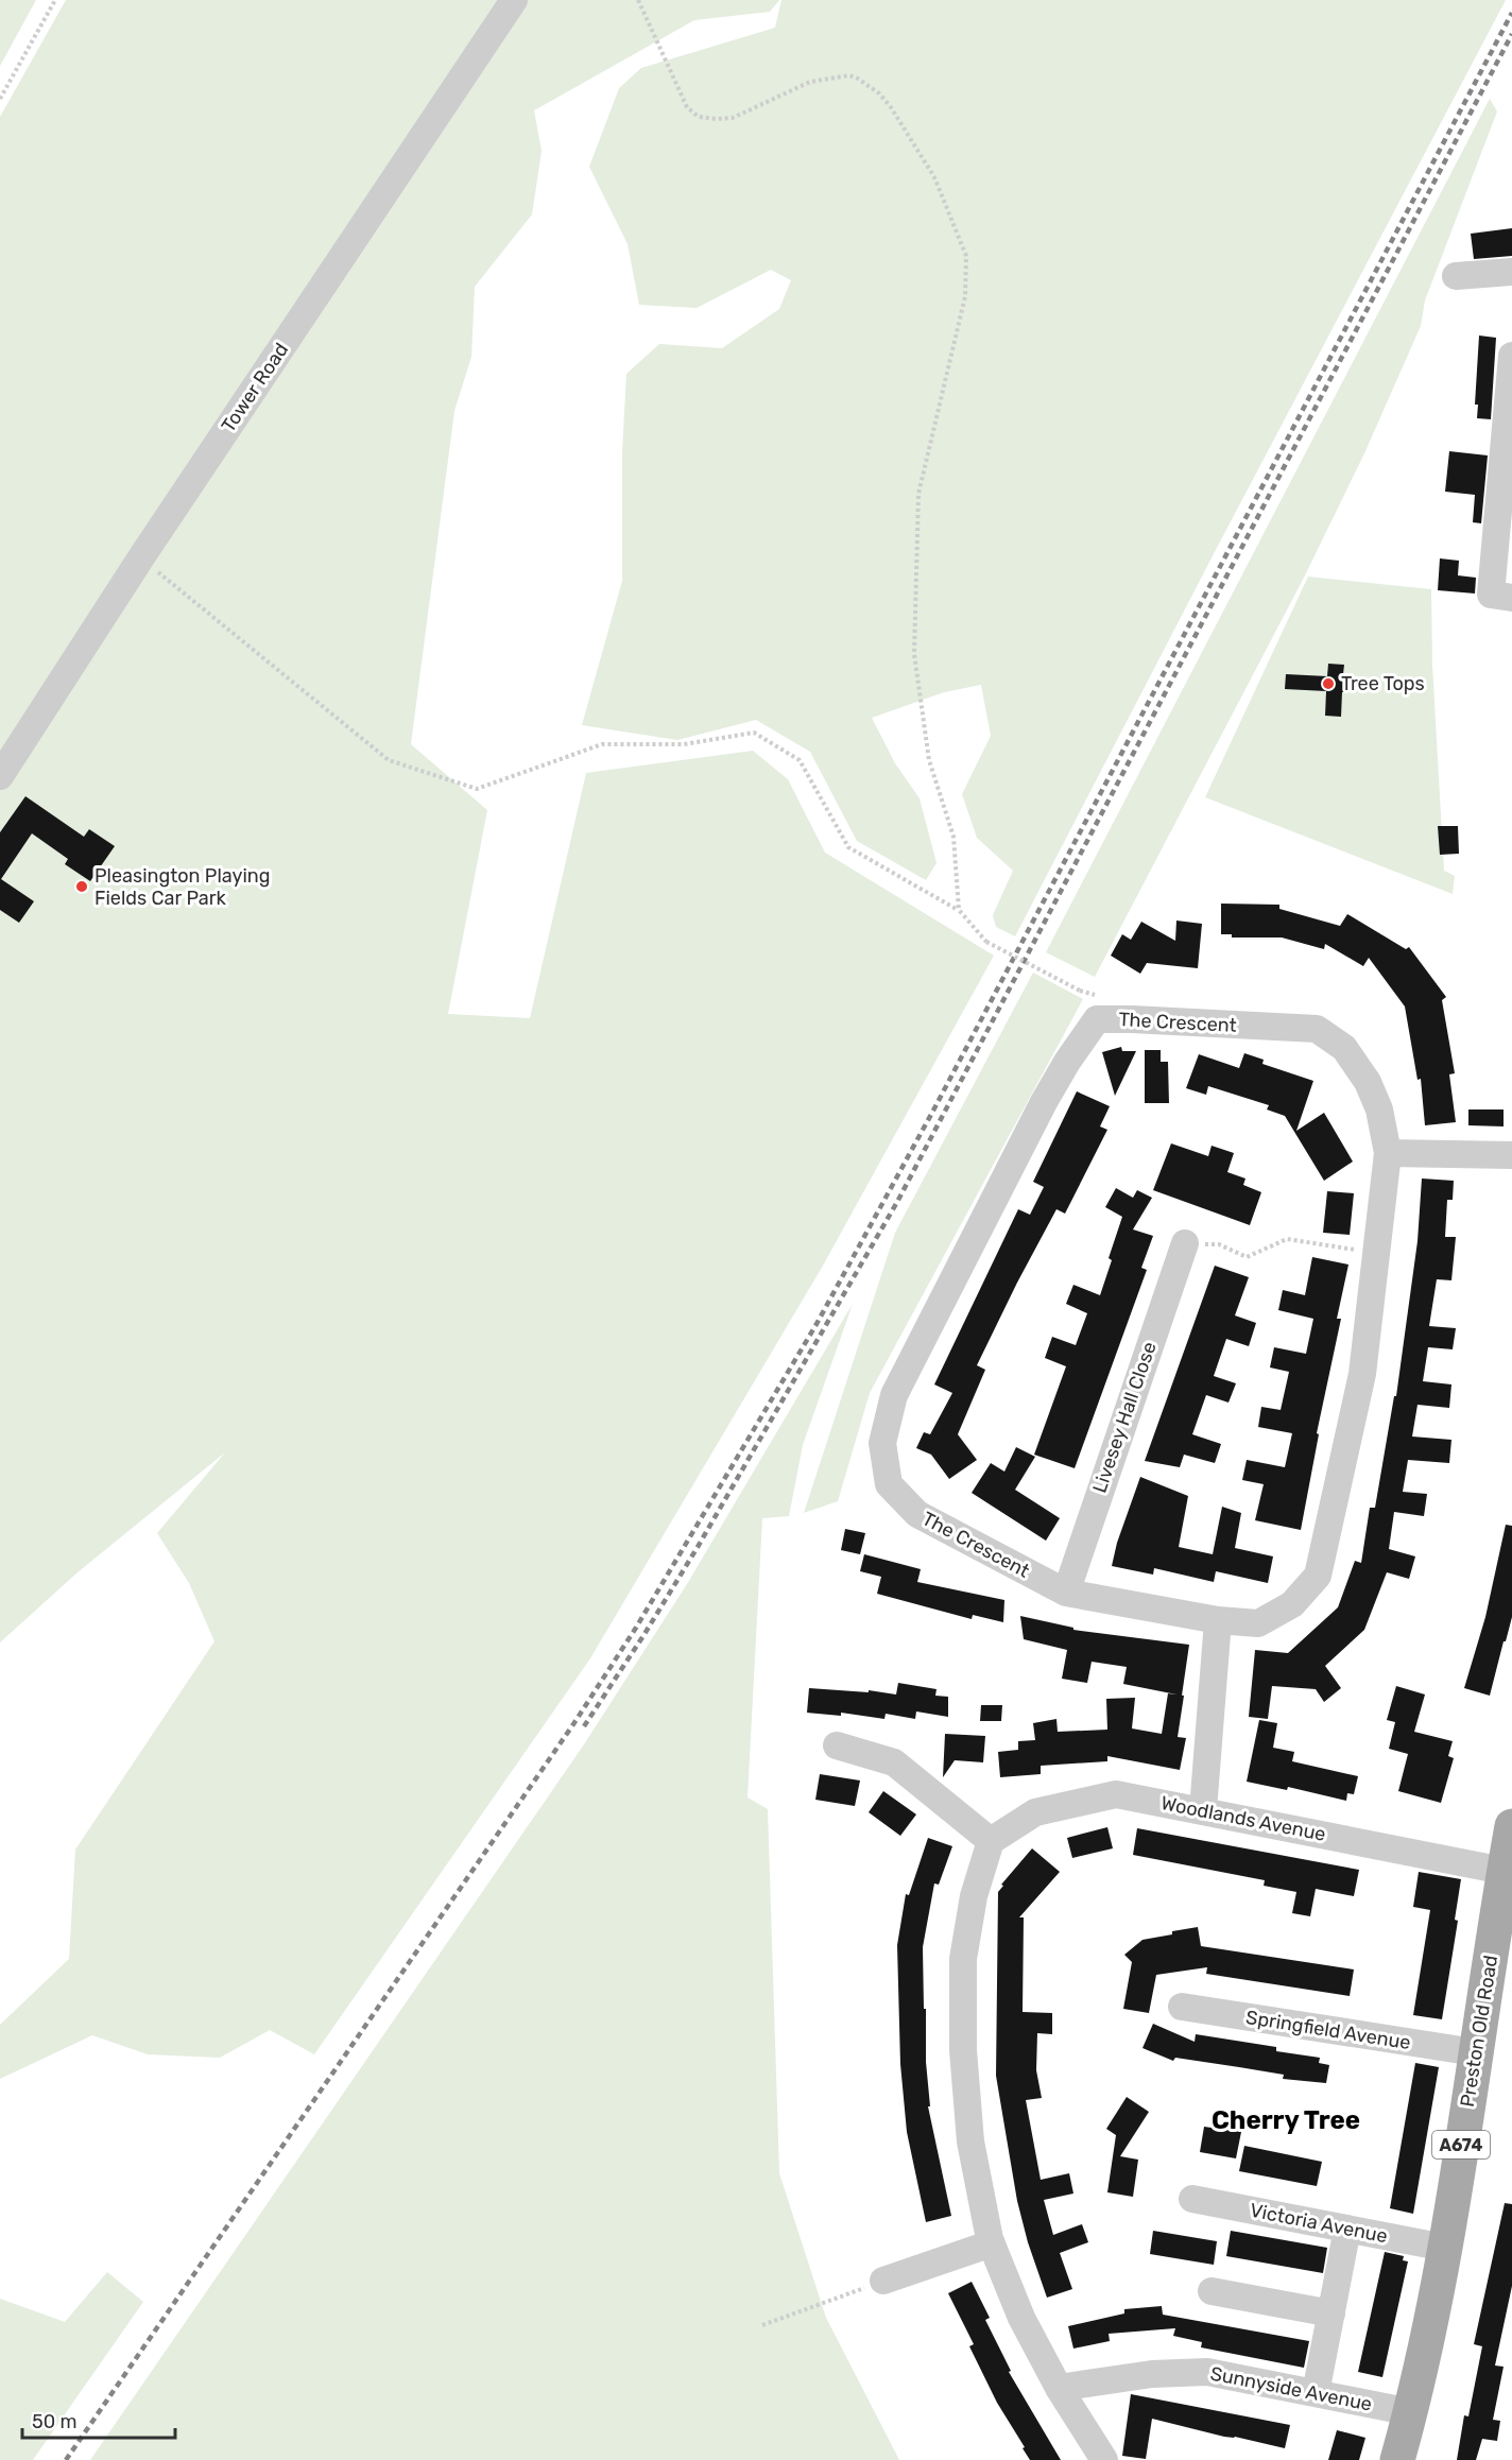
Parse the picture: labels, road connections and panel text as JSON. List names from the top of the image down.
{
  "streets": {
    "main road": ["Preston Old Road", "A674"],
    "street": [
      "Tower Road",
      "The Crescent",
      "Livesey Hall Close",
      "Woodlands Avenue",
      "Springfield Avenue",
      "Victoria Avenue",
      "Sunnyside Avenue"
    ]
  },
  "crossings": [
    ["The Crescent", "Livesey Hall Close"],
    ["Woodlands Avenue", "Preston Old Road"],
    ["Springfield Avenue", "Preston Old Road"],
    ["Preston Old Road", "Victoria Avenue"],
    ["Preston Old Road", "Sunnyside Avenue"]
  ],
  "districts": ["Cherry Tree"],
  "places": ["Tree Tops", "Pleasington Playing Fields Car Park"],
  "scale_bar": "50 m"
}
